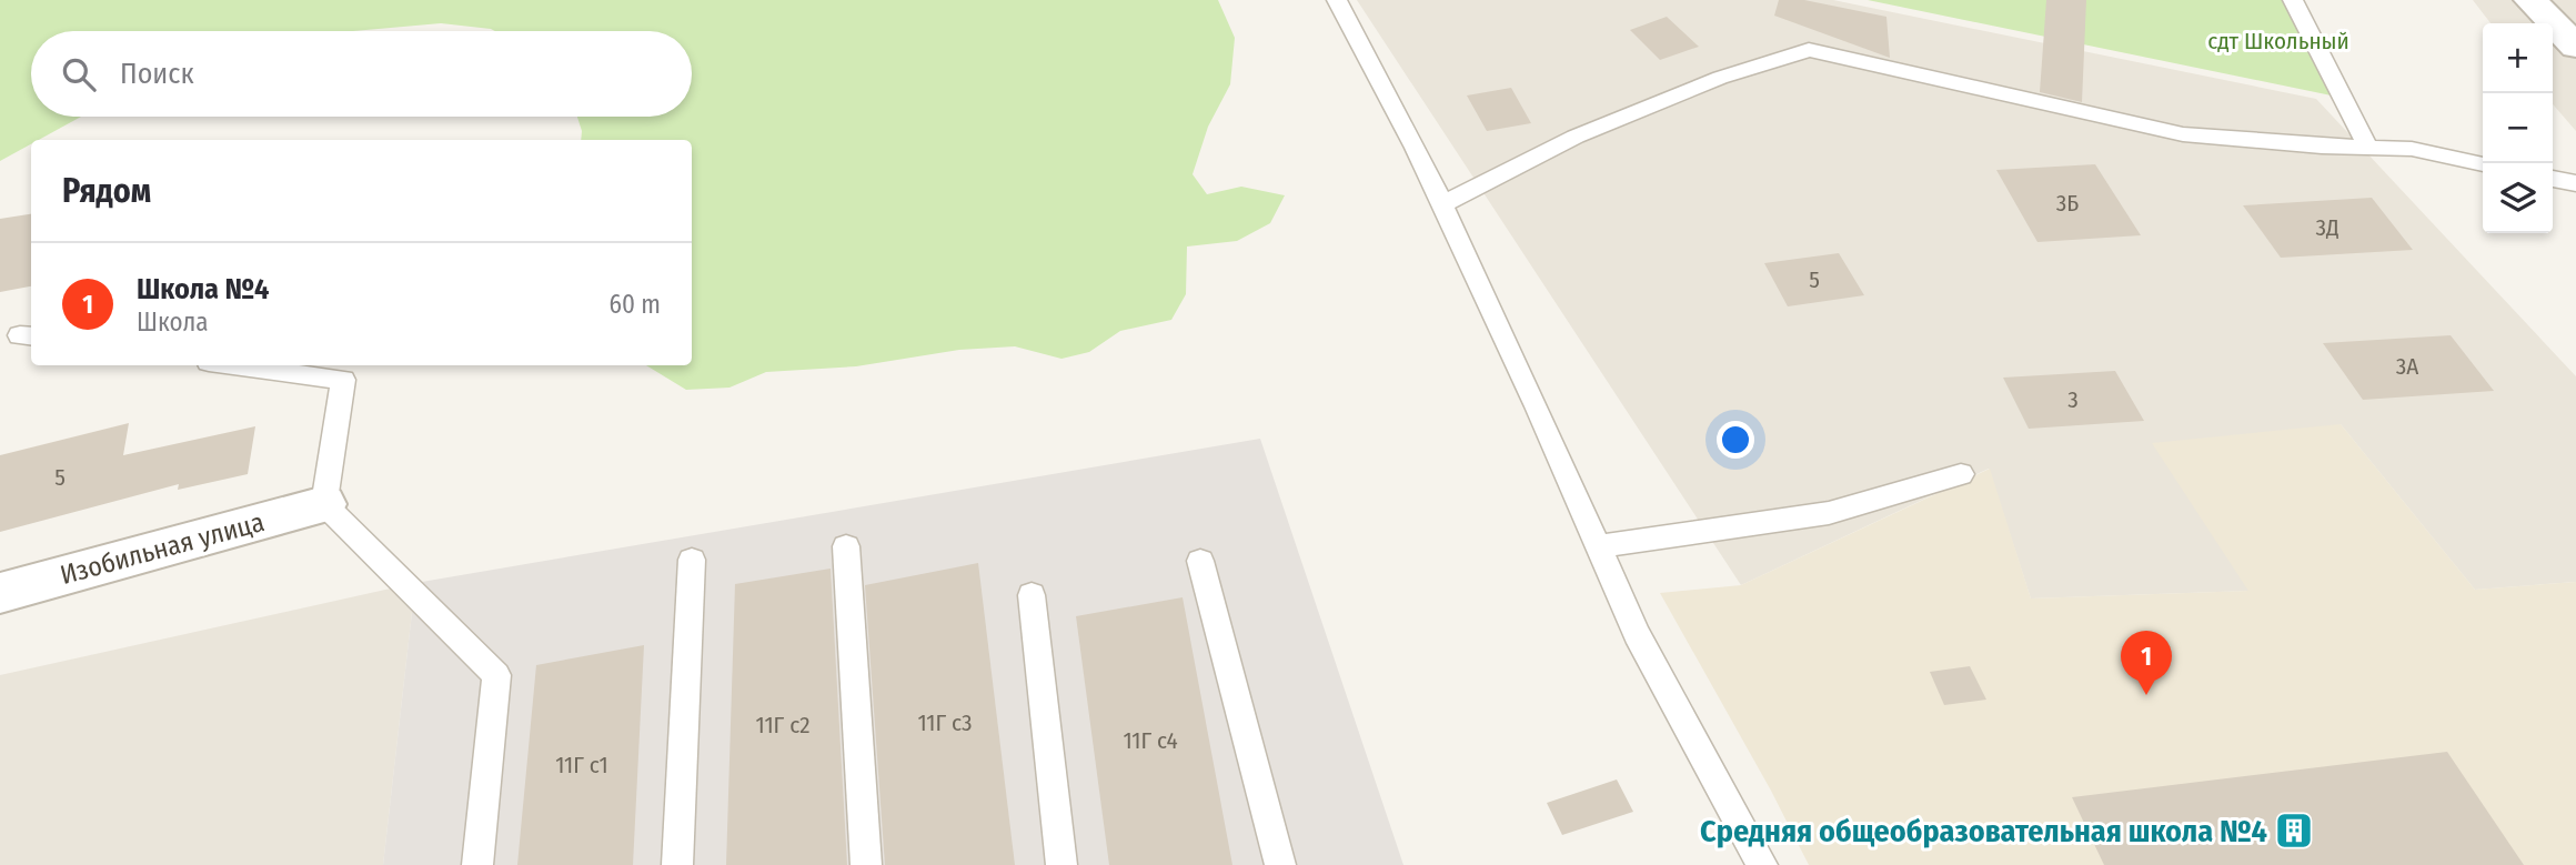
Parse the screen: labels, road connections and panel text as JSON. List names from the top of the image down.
{
  "streets": {
    "street": ["Изобильная улица"]
  },
  "parks": ["сдт Школьный"],
  "places": {
    "building": ["Средняя общеобразовательная школа №4"]
  },
  "house_numbers": [
    "3Б",
    "3Д",
    "5",
    "3А",
    "3",
    "5",
    "11Г с3",
    "11Г с2",
    "11Г с4",
    "11Г с1"
  ],
  "page": {
    "map_buttons": ["+", "−"],
    "search": "Поиск",
    "heading": "Рядом",
    "list": [
      {
        "mark": "1",
        "name": "Школа №4",
        "note": "Школа",
        "value": "60 m"
      }
    ],
    "pins": "1"
  }
}
